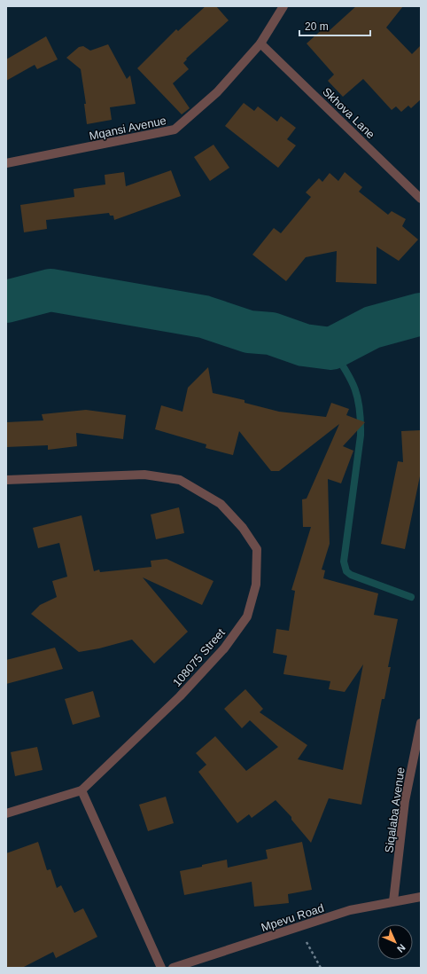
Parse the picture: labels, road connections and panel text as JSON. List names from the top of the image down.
{
  "streets": {
    "street": [
      "Skhova Lane",
      "Mqansi Avenue",
      "108075 Street",
      "Siqalaba Avenue",
      "Mpevu Road"
    ]
  },
  "crossings": [
    ["Skhova Lane", "Mqansi Avenue"],
    ["Siqalaba Avenue", "Mpevu Road"]
  ],
  "scale_bar": "20 m",
  "north": "bottom right"
}
